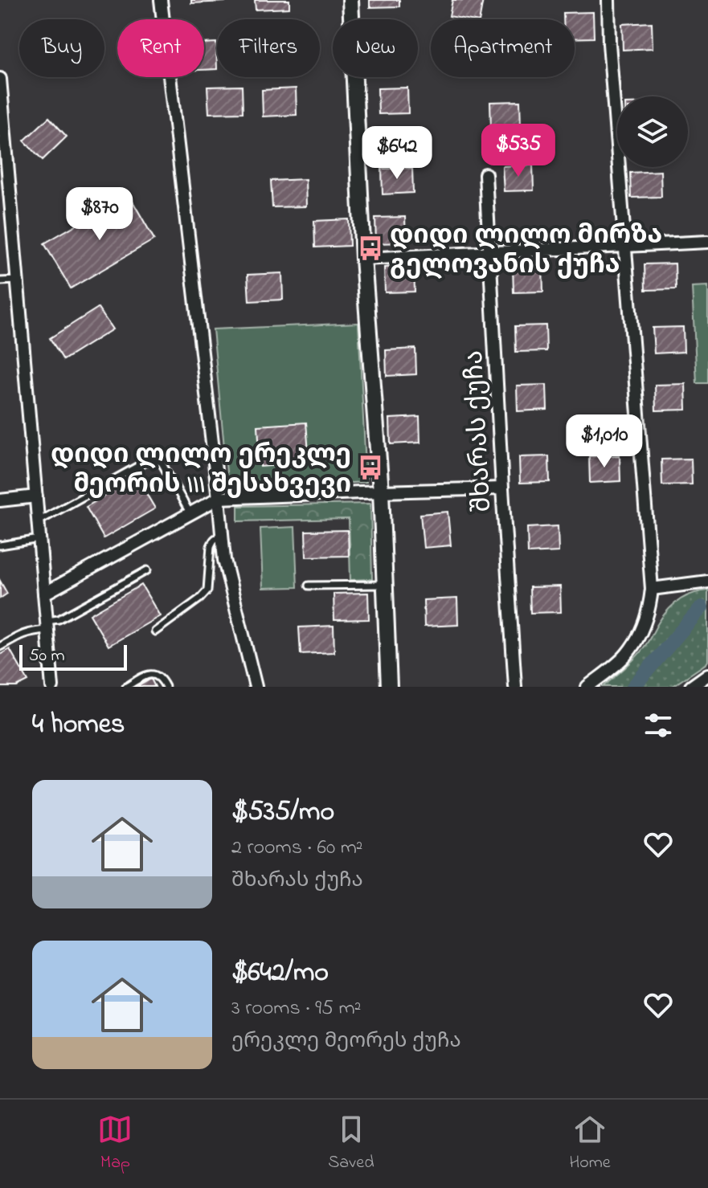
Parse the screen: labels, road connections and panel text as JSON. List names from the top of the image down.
{
  "streets": {
    "street": ["შხარას ქუჩა"]
  },
  "places": {
    "bus stop": ["დიდი ლილო მირზა გელოვანის ქუჩა", "დიდი ლილო ერეკლე მეორის III შესახვევი"]
  },
  "scale_bar": "50 m",
  "page": {
    "chip": [
      "Buy",
      "Rent",
      "Filters",
      "New",
      "Apartment"
    ],
    "price": [
      "$535",
      "$642",
      "$870",
      "$1,010"
    ],
    "scale": "50 m",
    "heading": "4 homes",
    "list": [
      {
        "name": "$535/mo",
        "note": "2 rooms · 60 m² · შხარას ქუჩა"
      },
      {
        "name": "$642/mo",
        "note": "3 rooms · 95 m² · ერეკლე მეორეს ქუჩა"
      }
    ],
    "tabs": ["Map", "Saved", "Home"]
  }
}
